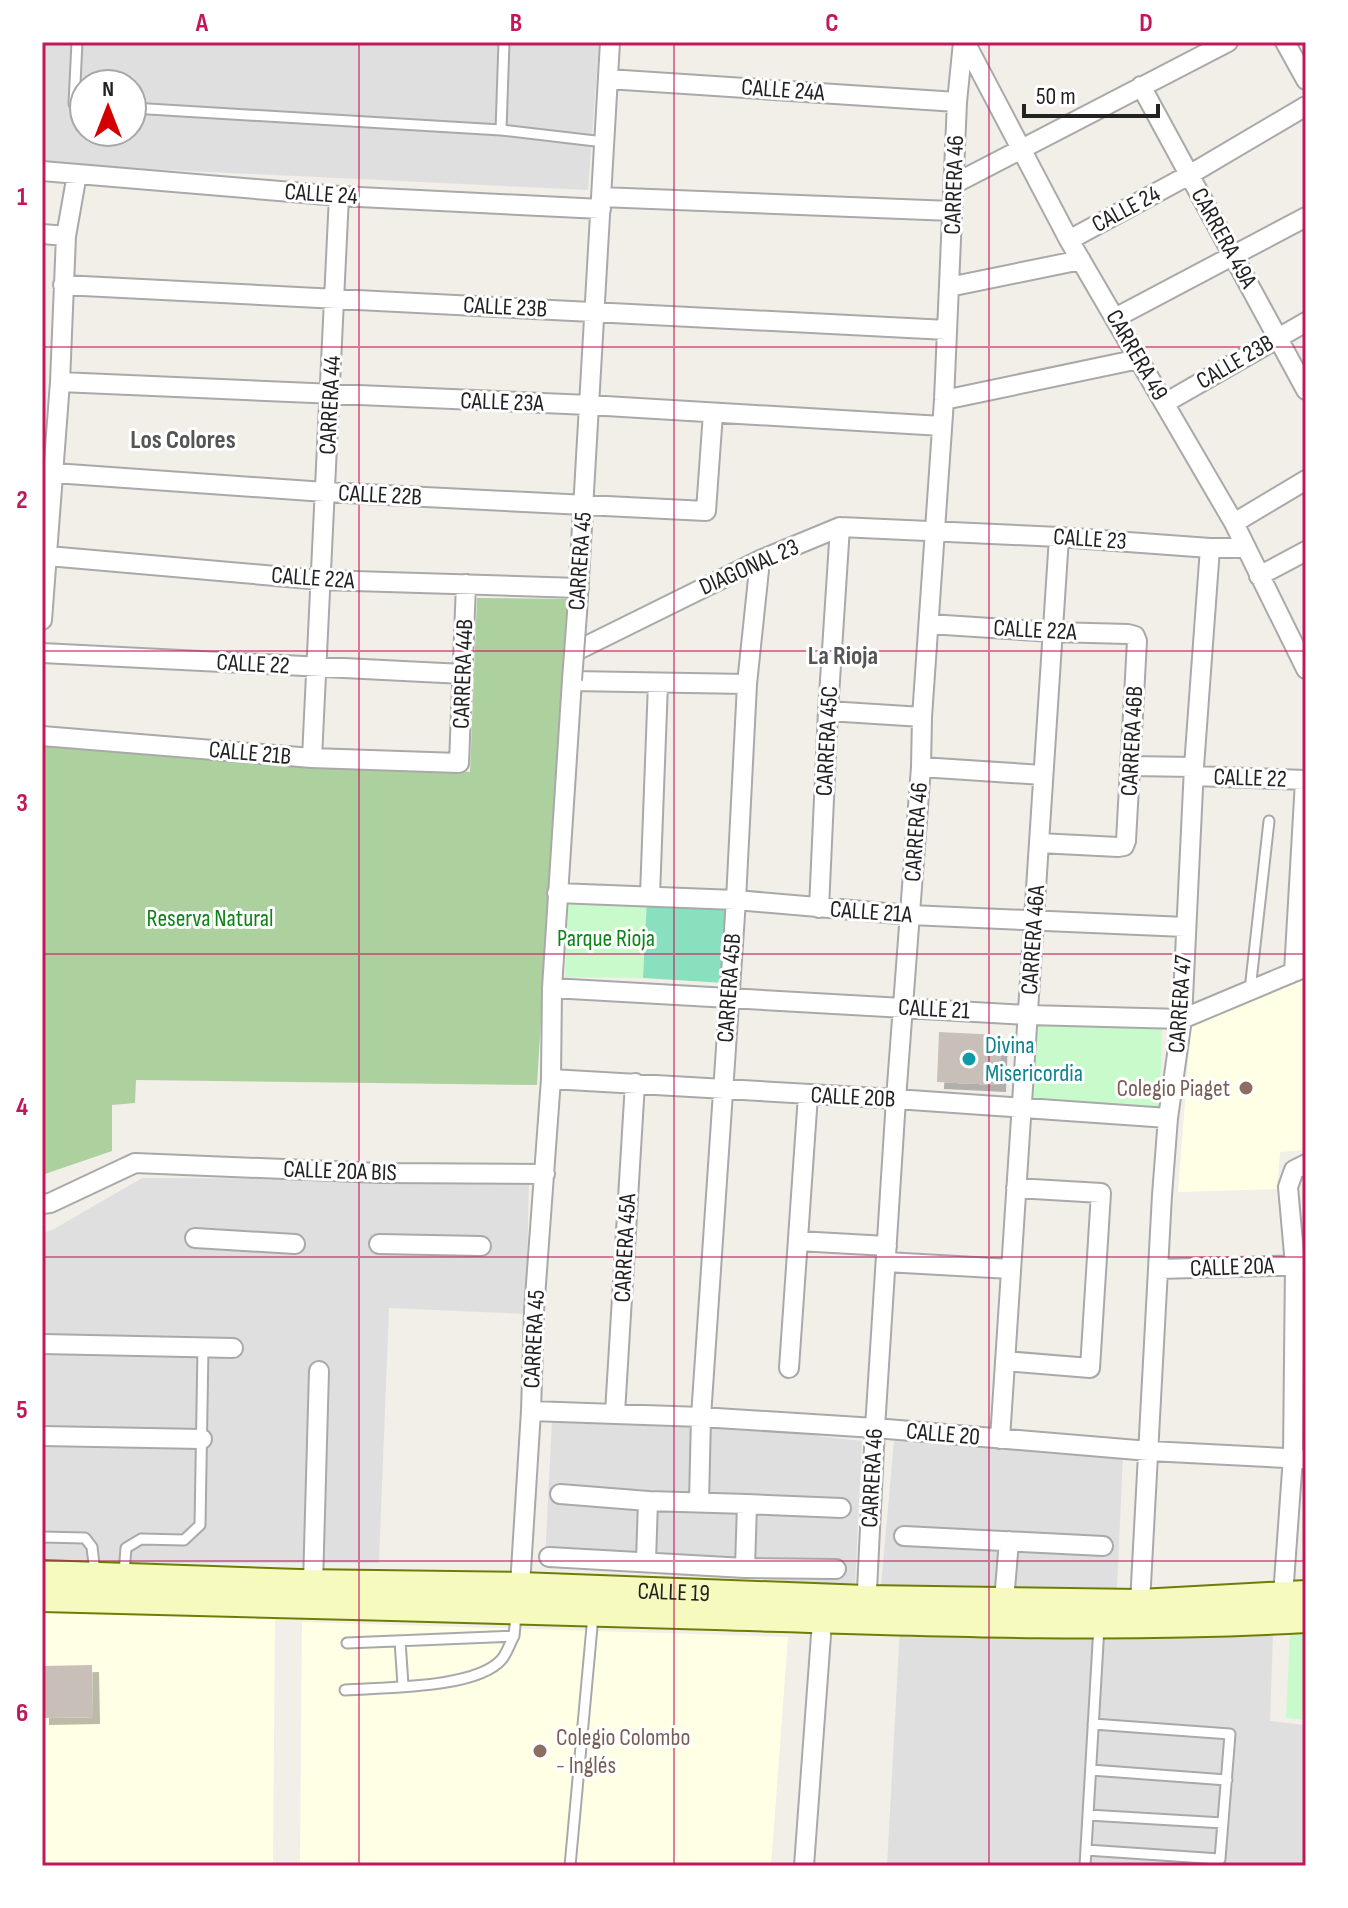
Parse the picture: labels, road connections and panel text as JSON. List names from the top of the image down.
{
  "streets": {
    "main road": ["CALLE 19"],
    "street": [
      "CALLE 24A",
      "CARRERA 46",
      "CALLE 24",
      "CARRERA 49A",
      "CALLE 23B",
      "CARRERA 49",
      "CALLE 23A",
      "CARRERA 44",
      "CALLE 22B",
      "CALLE 23",
      "CARRERA 45",
      "DIAGONAL 23",
      "CALLE 22A",
      "CALLE 22",
      "CARRERA 44B",
      "CARRERA 45C",
      "CARRERA 46B",
      "CALLE 21B",
      "CALLE 21A",
      "CARRERA 46A",
      "CARRERA 45B",
      "CARRERA 47",
      "CALLE 21",
      "CALLE 20B",
      "CALLE 20A BIS",
      "CARRERA 45A",
      "CALLE 20A",
      "CALLE 20"
    ]
  },
  "crossings": [
    ["CALLE 24A", "CARRERA 46"],
    ["CALLE 24A", "CARRERA 45"],
    ["CARRERA 46", "CALLE 24"],
    ["CARRERA 46", "CALLE 23B"],
    ["CARRERA 46", "CARRERA 49"],
    ["CARRERA 46", "CALLE 23A"],
    ["CARRERA 46", "CALLE 23"],
    ["CARRERA 46", "DIAGONAL 23"],
    ["CARRERA 46", "CALLE 22A"],
    ["CARRERA 46", "CALLE 21A"],
    ["CARRERA 46", "CALLE 21"],
    ["CARRERA 46", "CALLE 20B"],
    ["CARRERA 46", "CALLE 20"],
    ["CARRERA 46", "CALLE 19"],
    ["CALLE 24", "CARRERA 49A"],
    ["CALLE 24", "CARRERA 49"],
    ["CALLE 24", "CARRERA 44"],
    ["CALLE 24", "CARRERA 45"],
    ["CARRERA 49A", "CALLE 23B"],
    ["CALLE 23B", "CARRERA 49"],
    ["CALLE 23B", "CARRERA 44"],
    ["CALLE 23B", "CARRERA 45"],
    ["CARRERA 49", "CALLE 23"],
    ["CALLE 23A", "CARRERA 44"],
    ["CALLE 23A", "CALLE 22B"],
    ["CALLE 23A", "CARRERA 45"],
    ["CARRERA 44", "CALLE 22B"],
    ["CARRERA 44", "CALLE 22A"],
    ["CARRERA 44", "CALLE 22"],
    ["CARRERA 44", "CALLE 21B"],
    ["CALLE 22B", "CARRERA 45"],
    ["CALLE 23", "DIAGONAL 23"],
    ["CALLE 23", "CARRERA 46A"],
    ["CALLE 23", "CARRERA 47"],
    ["CARRERA 45", "CALLE 22A"],
    ["CARRERA 45", "CALLE 21A"],
    ["CARRERA 45", "CALLE 21"],
    ["CARRERA 45", "CALLE 20B"],
    ["CARRERA 45", "CALLE 20A BIS"],
    ["CARRERA 45", "CALLE 20"],
    ["CARRERA 45", "CALLE 19"],
    ["DIAGONAL 23", "CARRERA 45C"],
    ["DIAGONAL 23", "CARRERA 45B"],
    ["CALLE 22A", "CARRERA 44B"],
    ["CALLE 22A", "CARRERA 46B"],
    ["CALLE 22A", "CARRERA 46A"],
    ["CALLE 22", "CARRERA 44B"],
    ["CALLE 22", "CARRERA 46B"],
    ["CALLE 22", "CARRERA 47"],
    ["CARRERA 44B", "CALLE 21B"],
    ["CARRERA 45C", "CALLE 21A"],
    ["CARRERA 46B", "CARRERA 46A"],
    ["CALLE 21A", "CARRERA 46A"],
    ["CALLE 21A", "CARRERA 45B"],
    ["CALLE 21A", "CARRERA 47"],
    ["CARRERA 46A", "CALLE 21"],
    ["CARRERA 46A", "CALLE 20B"],
    ["CARRERA 46A", "CALLE 20"],
    ["CARRERA 45B", "CALLE 21"],
    ["CARRERA 45B", "CALLE 20B"],
    ["CARRERA 45B", "CALLE 20"],
    ["CARRERA 47", "CALLE 21"],
    ["CARRERA 47", "CALLE 20B"],
    ["CARRERA 47", "CALLE 20A"],
    ["CARRERA 47", "CALLE 20"],
    ["CARRERA 47", "CALLE 19"],
    ["CALLE 20B", "CARRERA 45A"],
    ["CARRERA 45A", "CALLE 20"]
  ],
  "districts": ["Los Colores", "La Rioja"],
  "parks": ["Reserva Natural", "Parque Rioja"],
  "places": ["Divina Misericordia", "Colegio Piaget", "Colegio Colombo - Inglés"],
  "scale_bar": "50 m",
  "north": "top",
  "grid": {
    "columns": [
      "A",
      "B",
      "C",
      "D"
    ],
    "rows": [
      "1",
      "2",
      "3",
      "4",
      "5",
      "6"
    ]
  }
}
